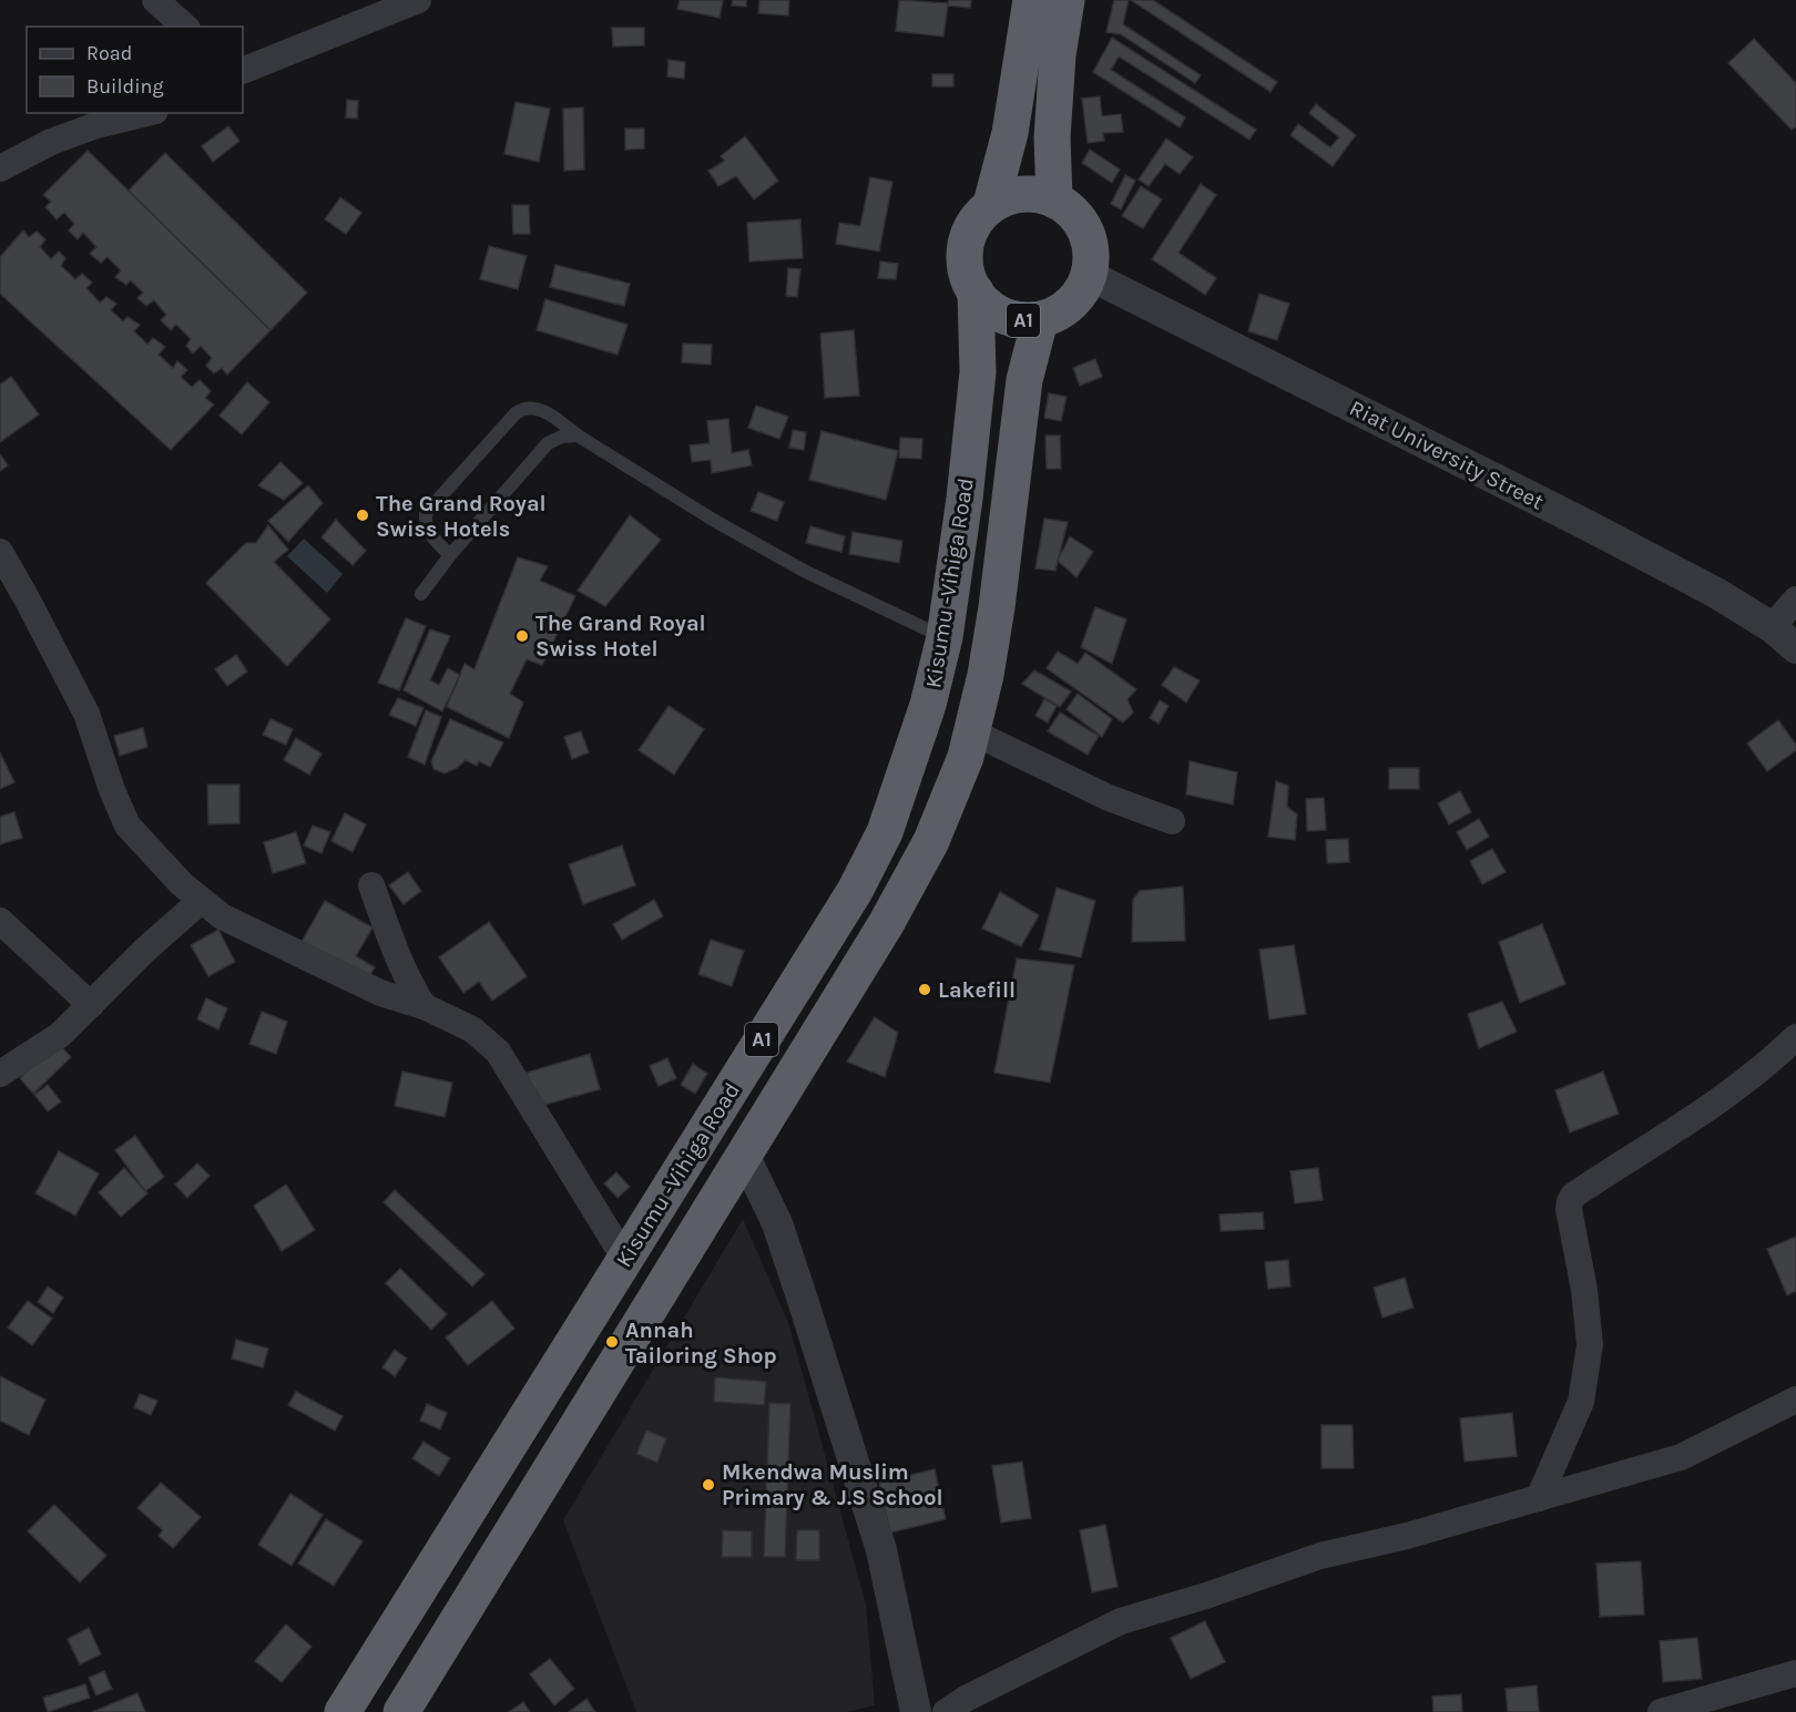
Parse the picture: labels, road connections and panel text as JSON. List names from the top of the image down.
{
  "streets": {
    "highway": ["A1", "Kisumu -Vihiga Road"],
    "street": ["Riat University Street"]
  },
  "crossings": [
    ["A1", "Riat University Street"],
    ["A1", "Kisumu -Vihiga Road"],
    ["Riat University Street", "Kisumu -Vihiga Road"]
  ],
  "places": [
    "The Grand Royal Swiss Hotels",
    "The Grand Royal Swiss Hotel",
    "Lakefill",
    "Annah Tailoring Shop",
    "Mkendwa Muslim Primary & J.S School"
  ],
  "legend": ["Road", "Building"]
}
